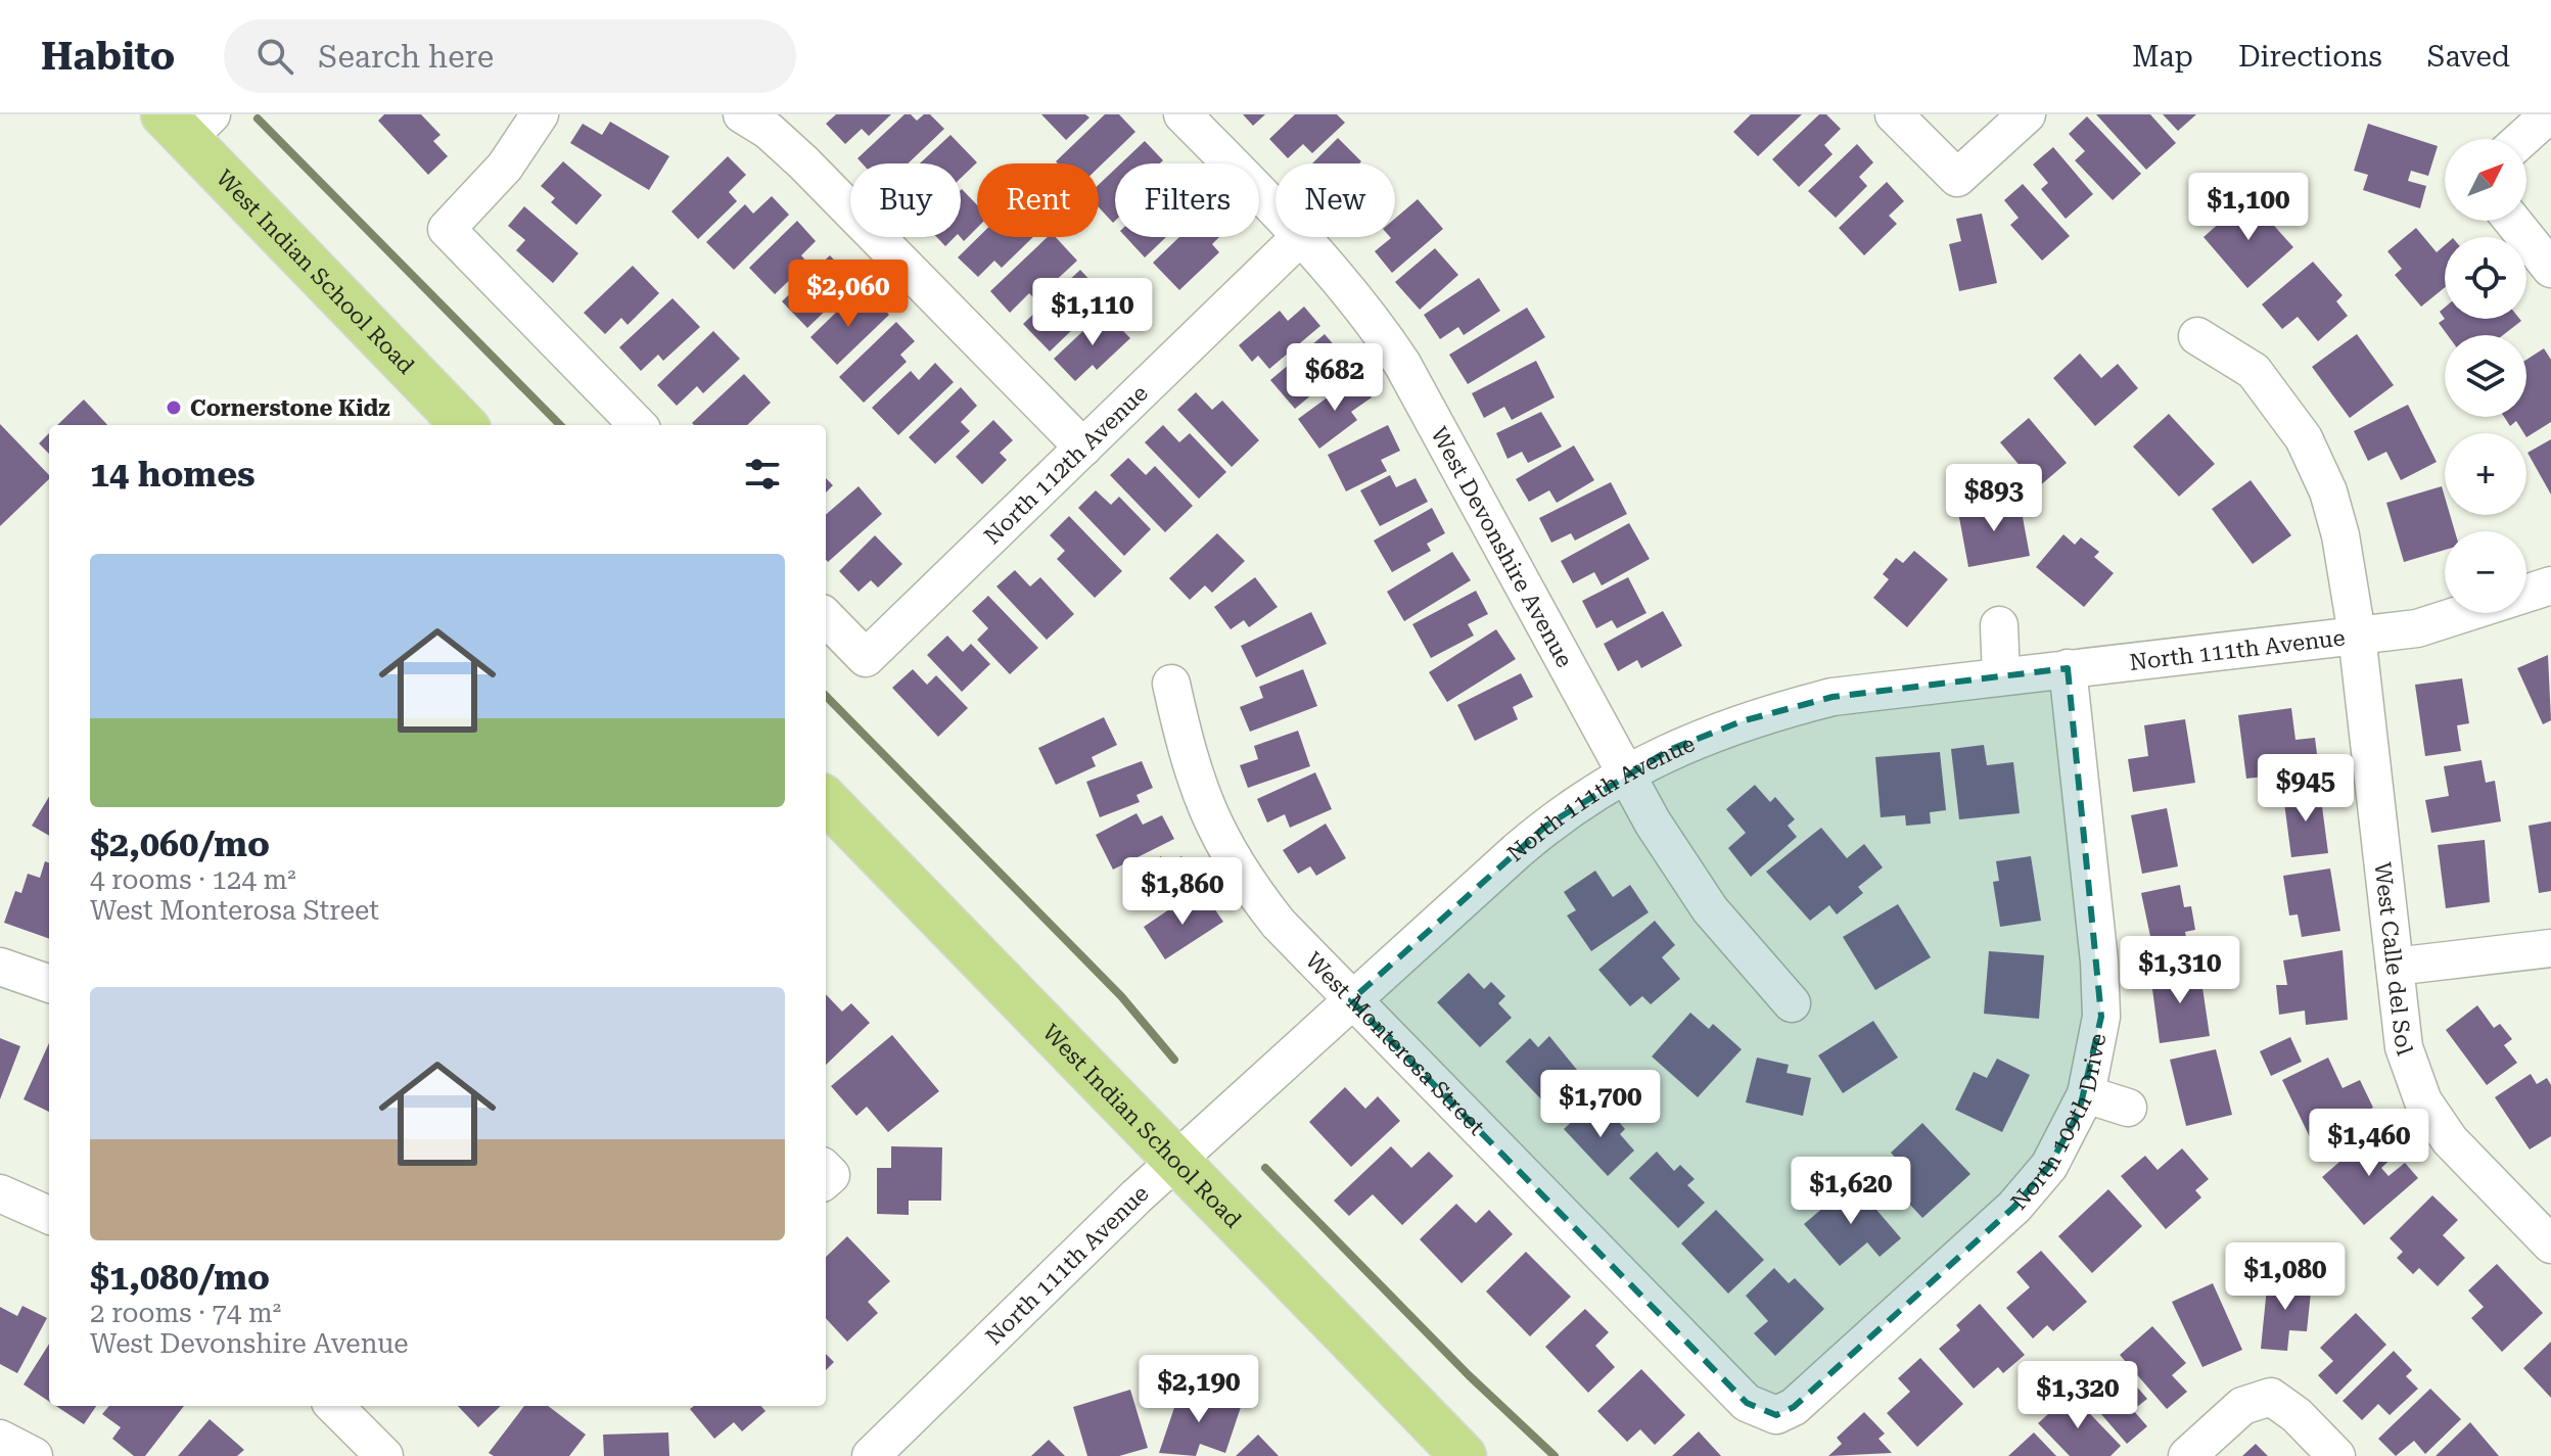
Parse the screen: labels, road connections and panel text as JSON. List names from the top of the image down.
{
  "streets": {
    "main road": ["West Indian School Road"],
    "street": [
      "North 112th Avenue",
      "West Devonshire Avenue",
      "North 111th Avenue",
      "West Calle del Sol",
      "West Monterosa Street",
      "North 109th Drive"
    ]
  },
  "crossings": [
    ["West Indian School Road", "North 111th Avenue"],
    ["West Devonshire Avenue", "North 111th Avenue"],
    ["North 111th Avenue", "West Calle del Sol"],
    ["North 111th Avenue", "West Monterosa Street"],
    ["North 111th Avenue", "North 109th Drive"],
    ["West Monterosa Street", "North 109th Drive"]
  ],
  "places": ["Cornerstone Kidz"],
  "north": "top right",
  "page": {
    "header": "Habito",
    "search": "Search here",
    "nav": ["Map", "Directions", "Saved"],
    "map_buttons": ["+", "−"],
    "chip": [
      "Buy",
      "Rent",
      "Filters",
      "New"
    ],
    "price": [
      "$1,100",
      "$2,060",
      "$1,110",
      "$682",
      "$893",
      "$945",
      "$1,860",
      "$1,310",
      "$1,700",
      "$1,460",
      "$1,620",
      "$1,080",
      "$2,190",
      "$1,320"
    ],
    "heading": "14 homes",
    "list": [
      {
        "name": "$2,060/mo",
        "note": "4 rooms · 124 m² · West Monterosa Street"
      },
      {
        "name": "$1,080/mo",
        "note": "2 rooms · 74 m² · West Devonshire Avenue"
      }
    ]
  }
}
